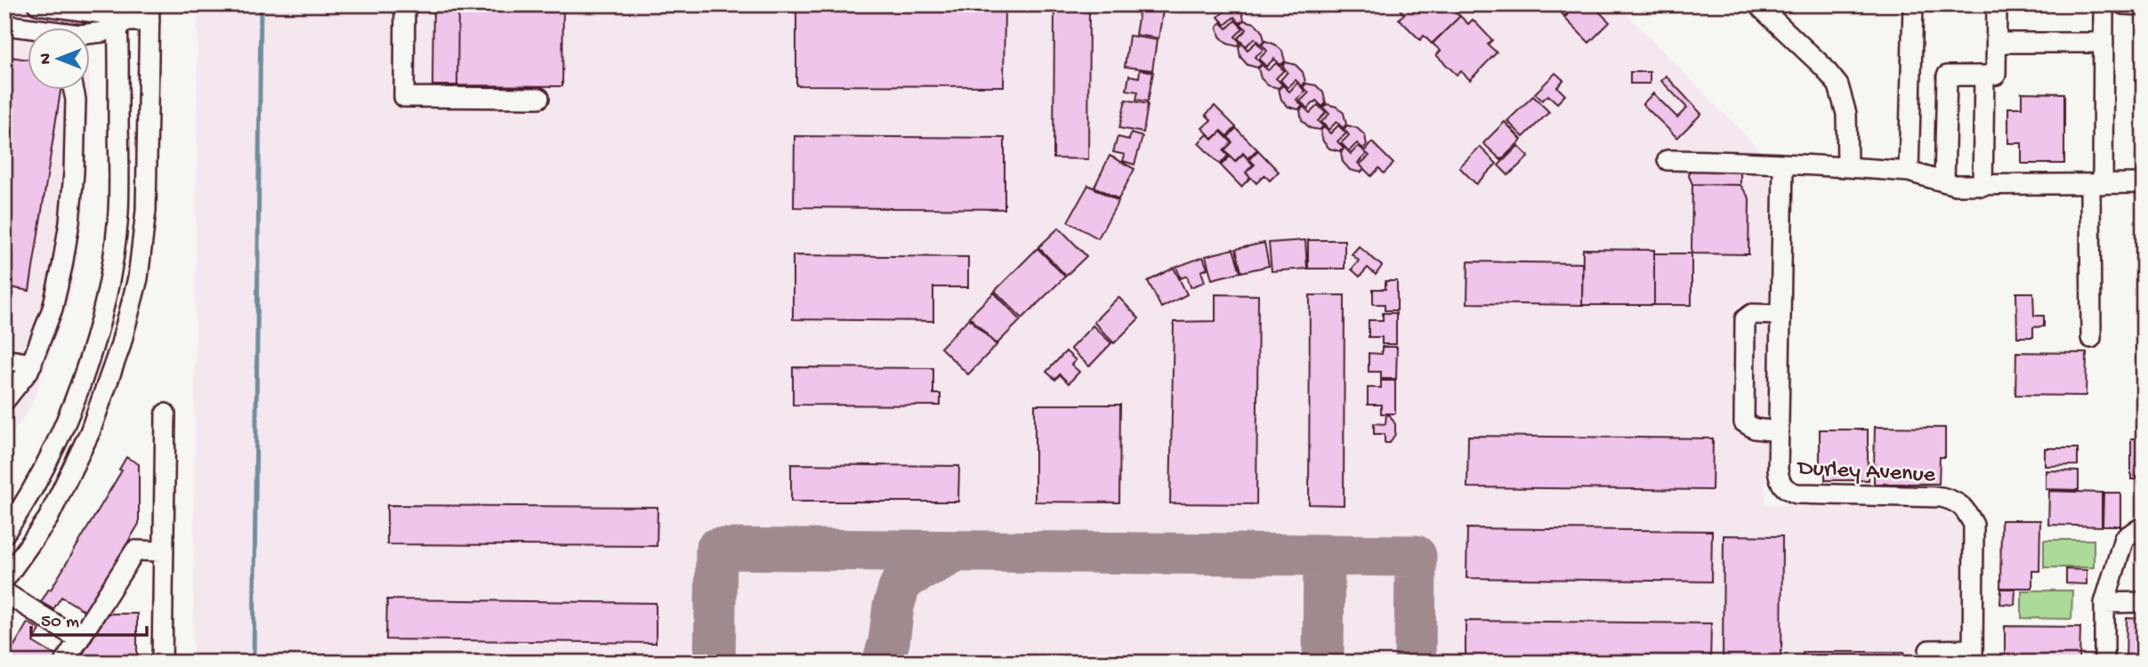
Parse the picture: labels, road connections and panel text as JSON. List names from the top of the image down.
{
  "streets": {
    "street": ["Durley Avenue"]
  },
  "scale_bar": "50 m",
  "north": "left"
}
